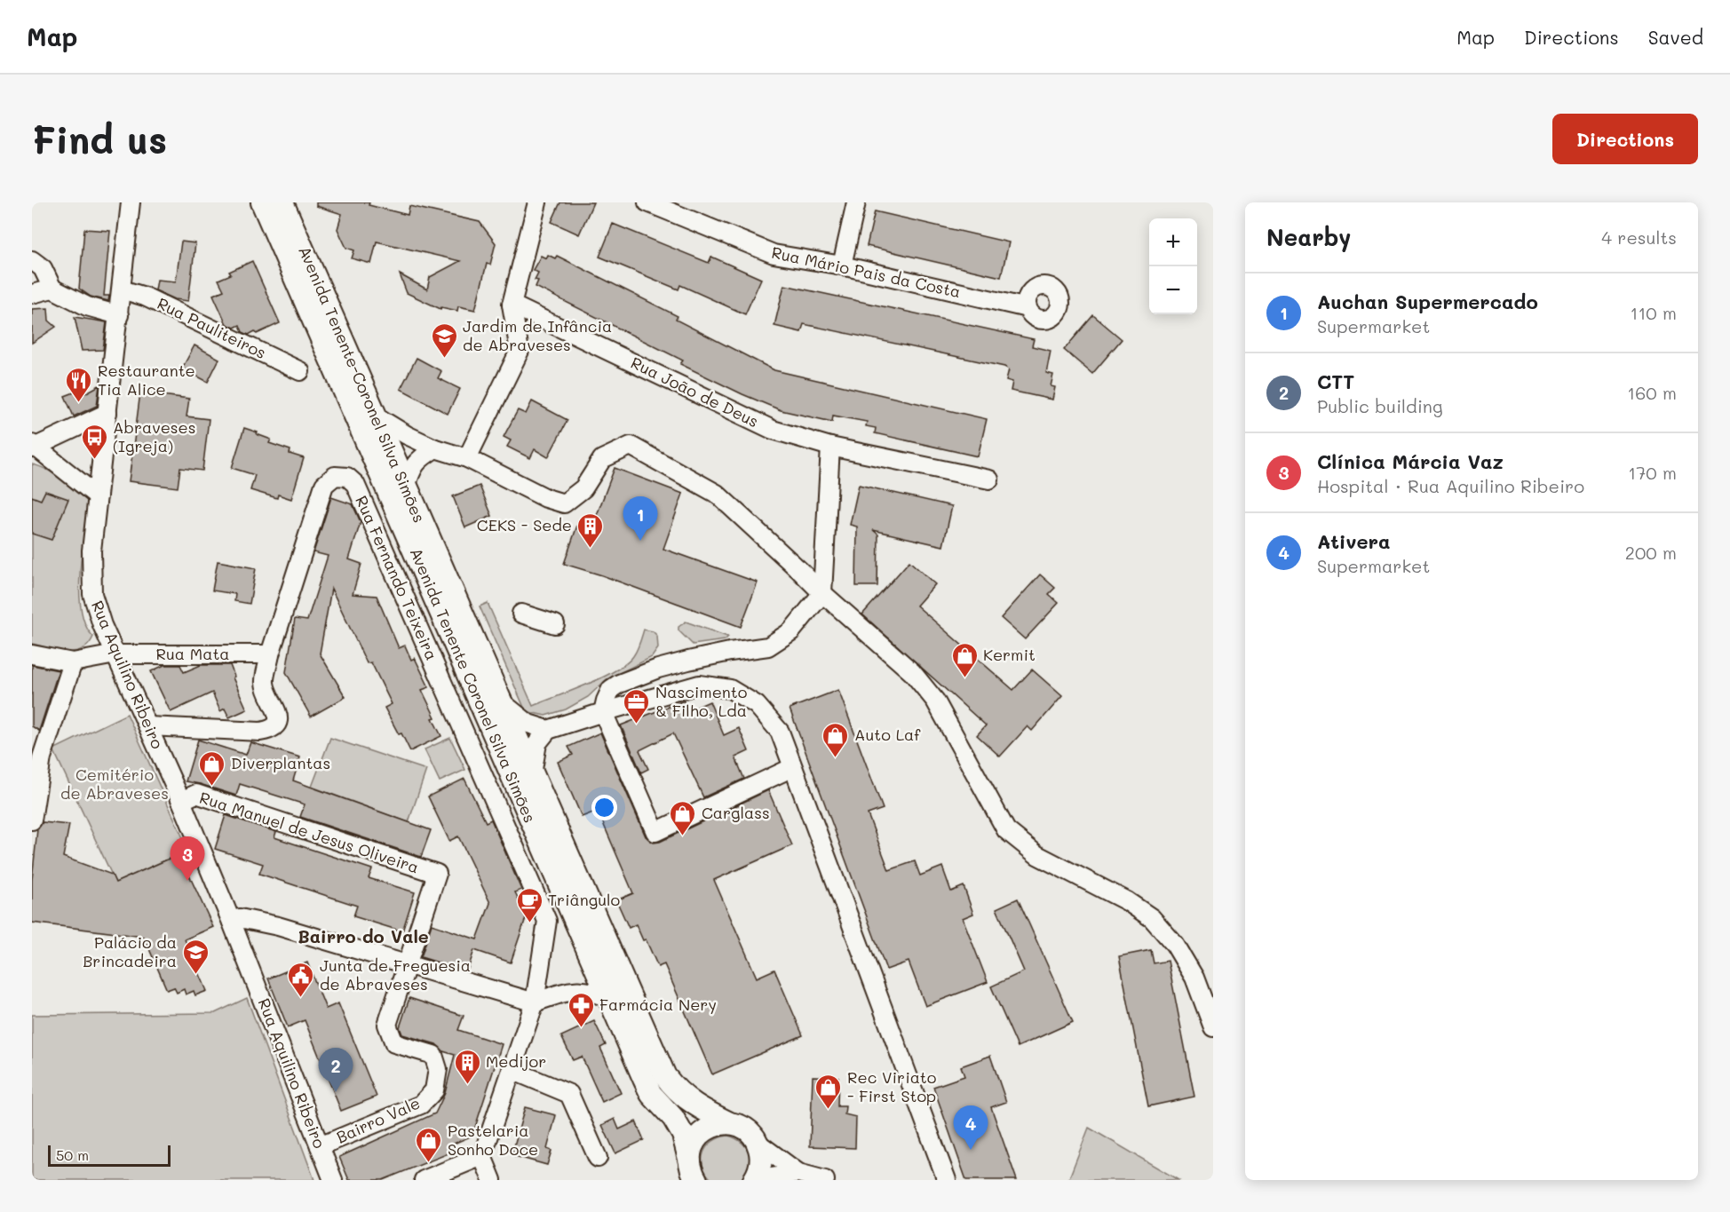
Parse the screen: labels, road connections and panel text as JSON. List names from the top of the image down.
{
  "streets": {
    "main road": ["Avenida Tenente-Coronel Silva Simões", "Avenida Tenente Coronel Silva Simões"],
    "street": [
      "Rua Mário Pais da Costa",
      "Rua Pauliteiros",
      "Rua João de Deus",
      "Rua Fernando Teixeira",
      "Rua Mata",
      "Rua Aquilino Ribeiro",
      "Rua Manuel de Jesus Oliveira",
      "Bairro Vale"
    ]
  },
  "crossings": [
    ["Rua Pauliteiros", "Rua Aquilino Ribeiro"],
    ["Rua Fernando Teixeira", "Rua Mata"],
    ["Rua Fernando Teixeira", "Rua Aquilino Ribeiro"],
    ["Rua Mata", "Rua Aquilino Ribeiro"],
    ["Rua Aquilino Ribeiro", "Rua Manuel de Jesus Oliveira"],
    ["Rua Aquilino Ribeiro", "Bairro Vale"],
    ["Rua Manuel de Jesus Oliveira", "Bairro Vale"]
  ],
  "districts": ["Bairro do Vale"],
  "parks": ["Cemitério de Abraveses"],
  "places": {
    "school or university": ["Jardim de Infância de Abraveses", "Palácio da Brincadeira"],
    "restaurant": ["Restaurante Tia Alice"],
    "bus stop": ["Abraveses (Igreja)"],
    "building": ["CEKS - Sede", "Medijor"],
    "shop": [
      "Kermit",
      "Auto Laf",
      "Diverplantas",
      "Carglass",
      "Rec Viriato - First Stop",
      "Pastelaria Sonho Doce"
    ],
    "office": ["Nascimento & Filho, Lda"],
    "cafe": ["Triângulo"],
    "public building": ["Junta de Freguesia de Abraveses"],
    "pharmacy": ["Farmácia Nery"]
  },
  "scale_bar": "50 m",
  "page": {
    "header": "Map",
    "nav": ["Map", "Directions", "Saved"],
    "buttons": "Directions",
    "title": "Find us",
    "heading": ["Nearby", "4 results"],
    "map_buttons": ["+", "−"],
    "list": [
      {
        "mark": "1",
        "name": "Auchan Supermercado",
        "note": "Supermarket",
        "value": "110 m"
      },
      {
        "mark": "2",
        "name": "CTT",
        "note": "Public building",
        "value": "160 m"
      },
      {
        "mark": "3",
        "name": "Clínica Márcia Vaz",
        "note": "Hospital · Rua Aquilino Ribeiro",
        "value": "170 m"
      },
      {
        "mark": "4",
        "name": "Ativera",
        "note": "Supermarket",
        "value": "200 m"
      }
    ],
    "pins": [
      "1",
      "3",
      "2",
      "4"
    ],
    "scale": "50 m"
  }
}
